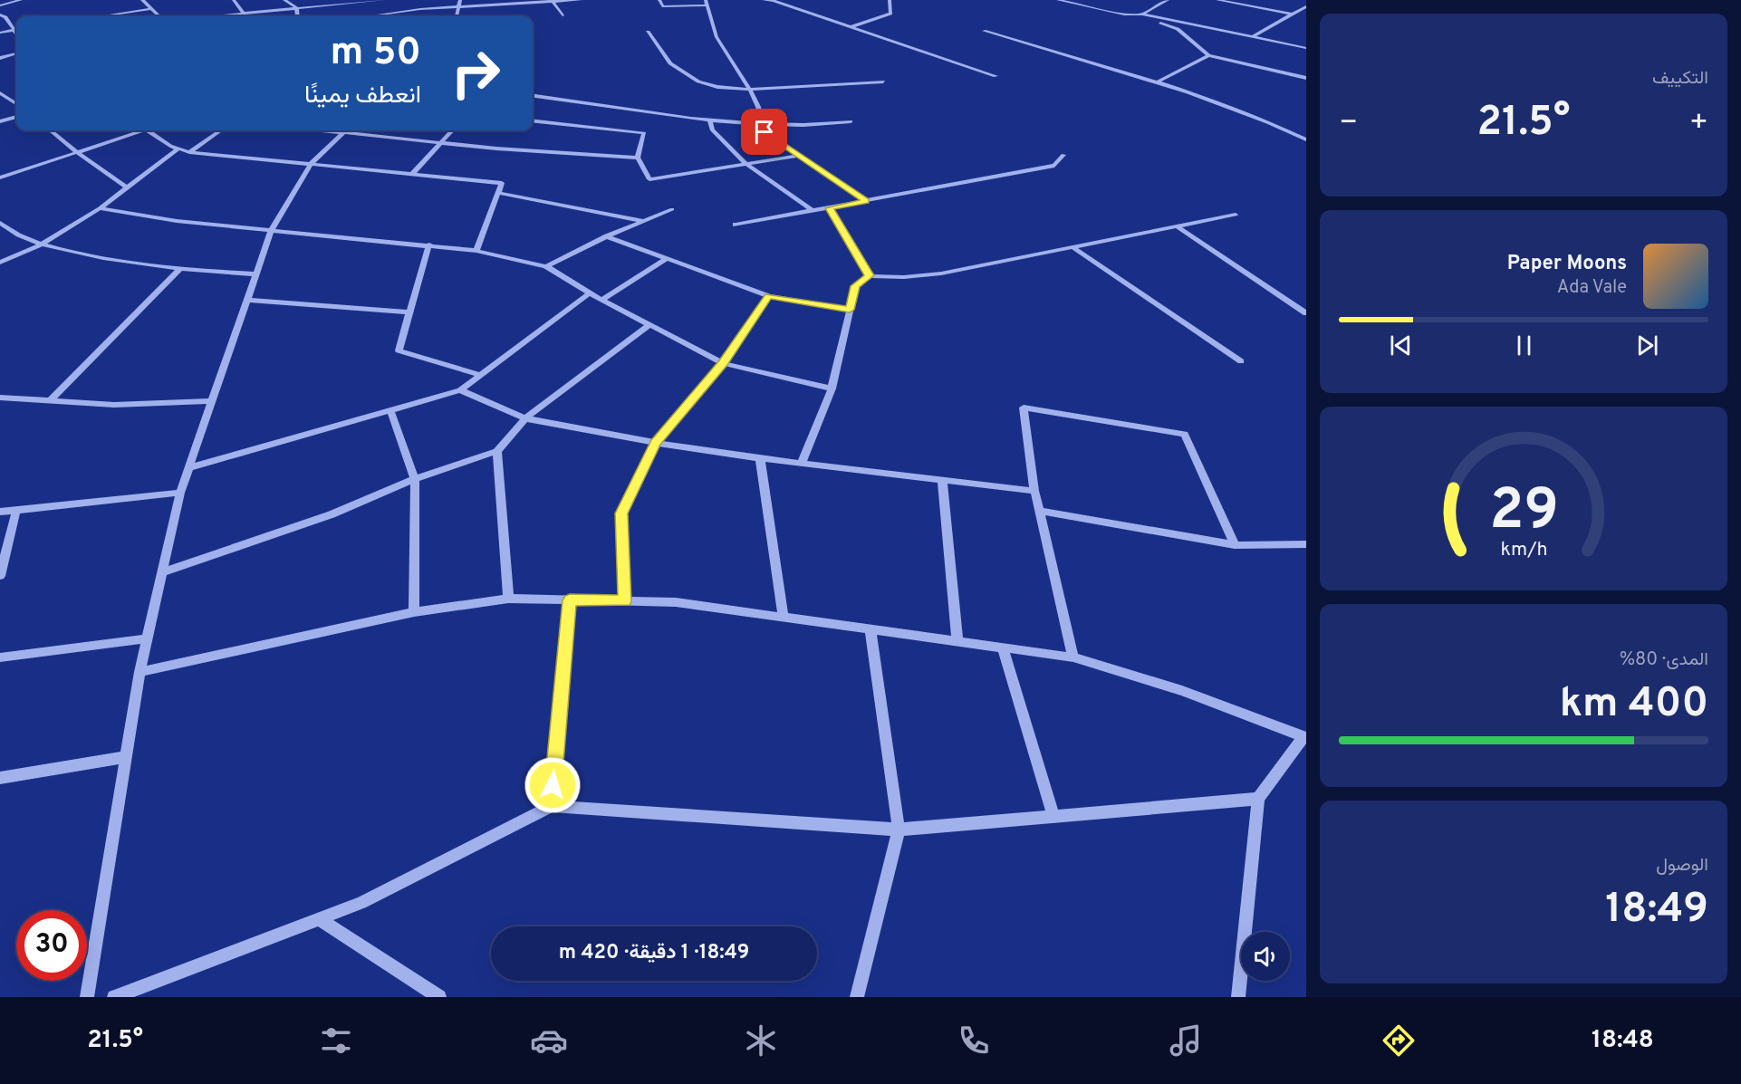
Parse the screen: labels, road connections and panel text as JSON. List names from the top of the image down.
{
  "page": {
    "tile": [
      "التكييف",
      ["المدى · 80%", "400 km"],
      ["الوصول", "18:49"]
    ],
    "turn": ["50 m", "انعطف يمينًا"],
    "heat": ["−", "21.5°", "+"],
    "song": ["Paper Moons", "Ada Vale"],
    "limit": "30",
    "trip": "18:49 · 1 دقيقة · 420 m",
    "tabs": ["18:48", "21.5°"],
    "gauge": ["29", "km/h"]
  }
}
